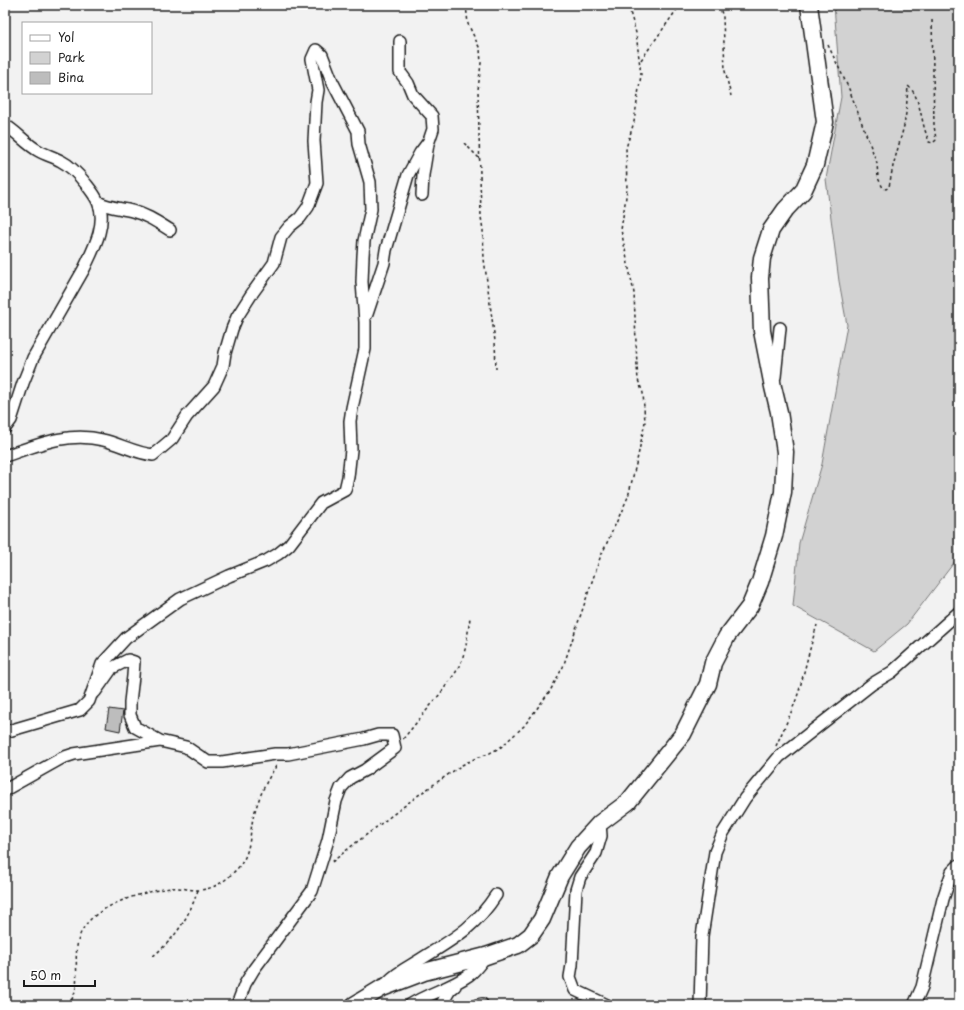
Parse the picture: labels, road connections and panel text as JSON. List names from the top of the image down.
{
  "legend": ["Yol", "Park", "Bina"],
  "scale_bar": "50 m"
}
